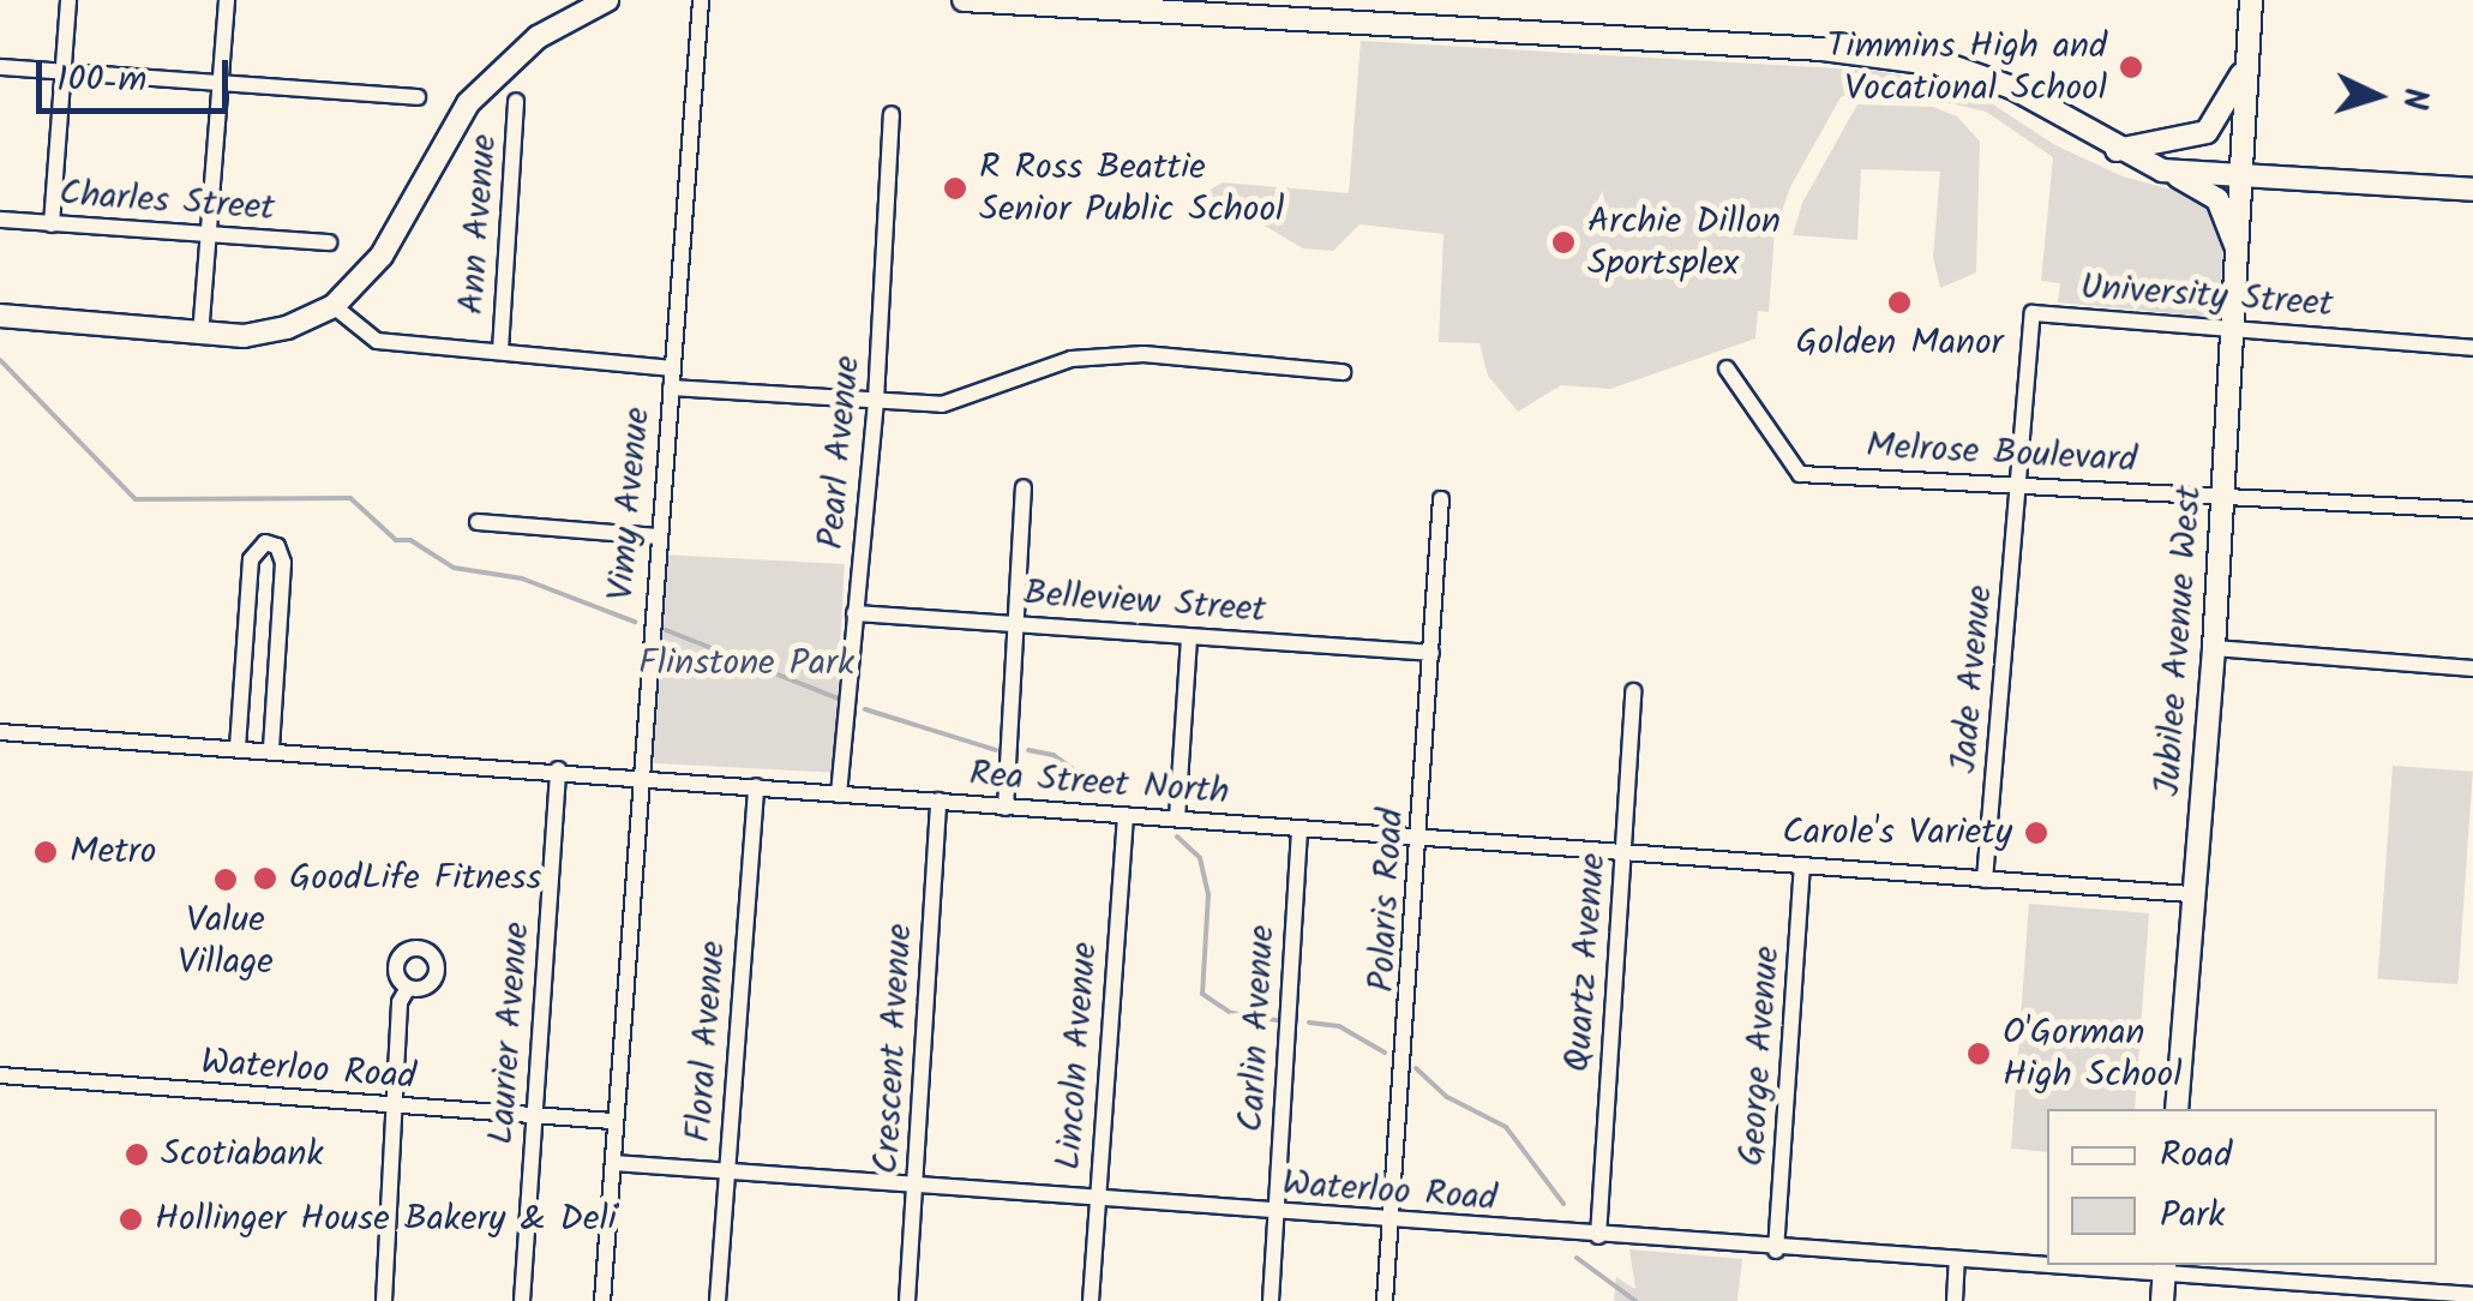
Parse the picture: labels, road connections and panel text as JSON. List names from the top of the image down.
{
  "streets": {
    "main road": ["Jubilee Avenue West"],
    "street": [
      "Charles Street",
      "Ann Avenue",
      "University Street",
      "Pearl Avenue",
      "Melrose Boulevard",
      "Vimy Avenue",
      "Belleview Street",
      "Jade Avenue",
      "Rea Street North",
      "Polaris Road",
      "Quartz Avenue",
      "Carlin Avenue",
      "Laurier Avenue",
      "Floral Avenue",
      "Crescent Avenue",
      "Lincoln Avenue",
      "George Avenue",
      "Waterloo Road"
    ]
  },
  "crossings": [
    ["University Street", "Melrose Boulevard"],
    ["University Street", "Jubilee Avenue West"],
    ["University Street", "Jade Avenue"],
    ["Pearl Avenue", "Belleview Street"],
    ["Pearl Avenue", "Rea Street North"],
    ["Melrose Boulevard", "Jubilee Avenue West"],
    ["Melrose Boulevard", "Jade Avenue"],
    ["Vimy Avenue", "Rea Street North"],
    ["Vimy Avenue", "Waterloo Road"],
    ["Belleview Street", "Polaris Road"],
    ["Jubilee Avenue West", "Rea Street North"],
    ["Jade Avenue", "Rea Street North"],
    ["Rea Street North", "Polaris Road"],
    ["Rea Street North", "Quartz Avenue"],
    ["Rea Street North", "Carlin Avenue"],
    ["Rea Street North", "Laurier Avenue"],
    ["Rea Street North", "Floral Avenue"],
    ["Rea Street North", "Crescent Avenue"],
    ["Rea Street North", "Lincoln Avenue"],
    ["Rea Street North", "George Avenue"],
    ["Polaris Road", "Waterloo Road"],
    ["Quartz Avenue", "Waterloo Road"],
    ["Carlin Avenue", "Waterloo Road"],
    ["Laurier Avenue", "Waterloo Road"],
    ["Floral Avenue", "Waterloo Road"],
    ["Crescent Avenue", "Waterloo Road"],
    ["Lincoln Avenue", "Waterloo Road"],
    ["George Avenue", "Waterloo Road"]
  ],
  "parks": ["Flinstone Park"],
  "places": [
    "Timmins High and Vocational School",
    "R Ross Beattie Senior Public School",
    "Archie Dillon Sportsplex",
    "Golden Manor",
    "Carole's Variety",
    "Metro",
    "GoodLife Fitness",
    "Value Village",
    "O'Gorman High School",
    "Scotiabank",
    "Hollinger House Bakery & Deli"
  ],
  "legend": ["Road", "Park"],
  "scale_bar": "100 m",
  "north": "right"
}
